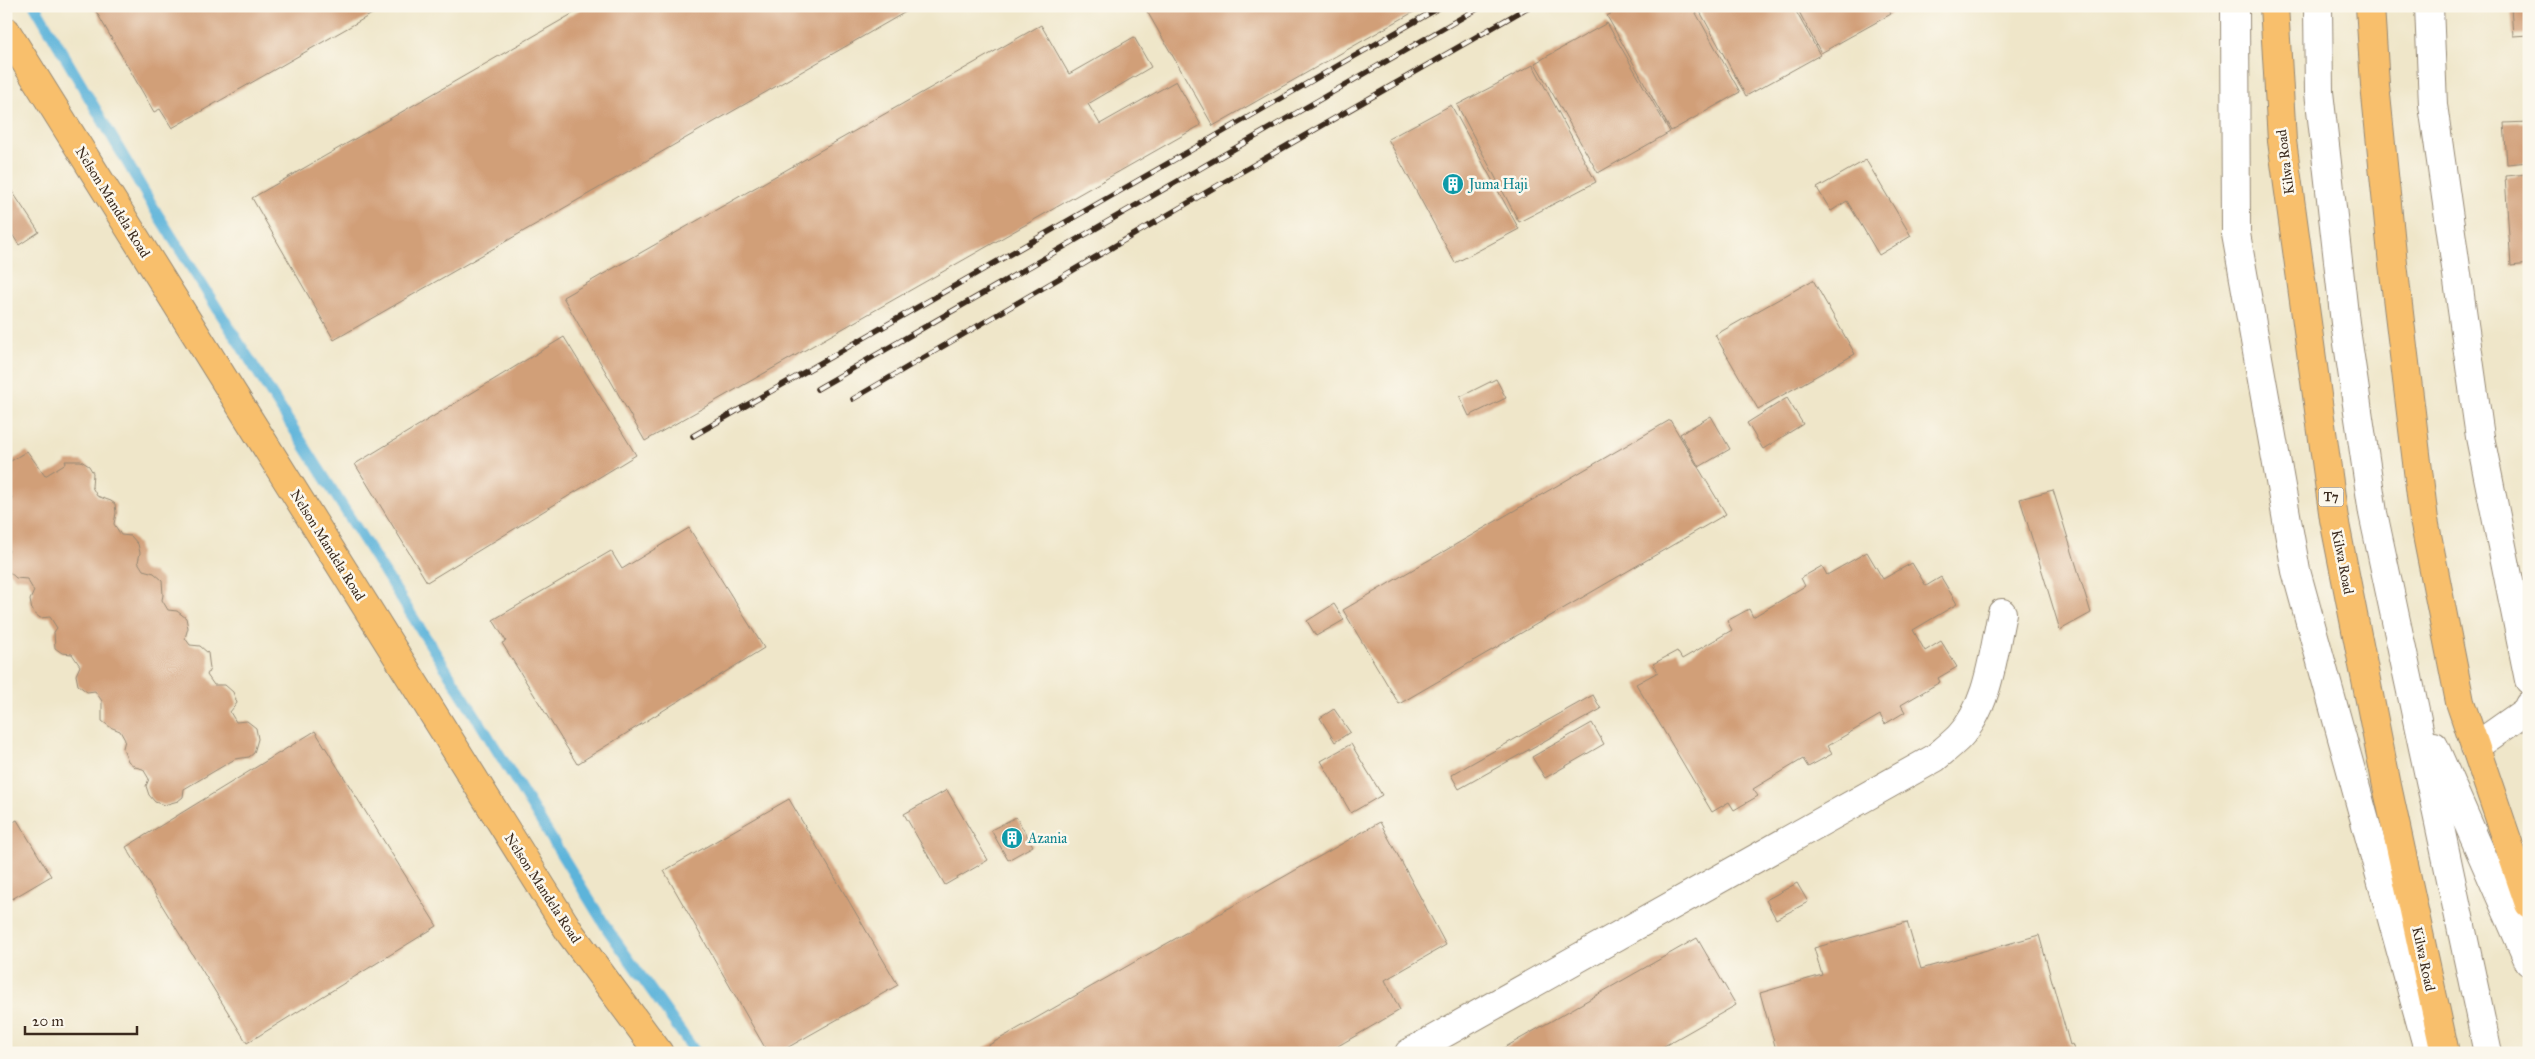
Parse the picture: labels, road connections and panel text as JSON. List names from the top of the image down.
{
  "streets": {
    "main road": ["Kilwa Road", "Nelson Mandela Road", "T7"]
  },
  "places": {
    "building": ["Juma Haji", "Azania"]
  },
  "scale_bar": "20 m"
}
